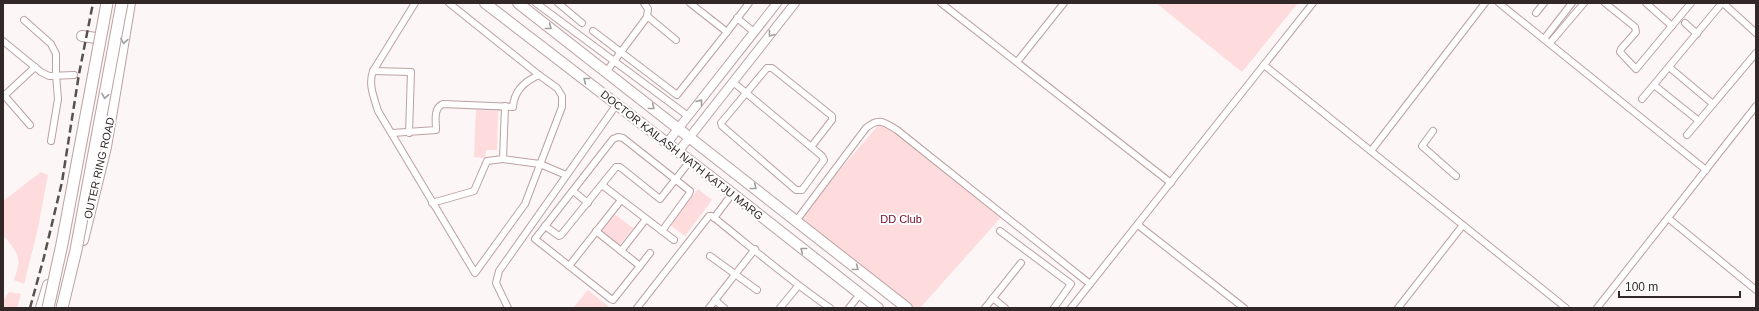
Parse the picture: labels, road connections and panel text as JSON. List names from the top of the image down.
{
  "streets": {
    "highway": ["OUTER RING ROAD"],
    "main road": ["DOCTOR KAILASH NATH KATJU MARG"]
  },
  "parks": ["DD Club"],
  "scale_bar": "100 m"
}
